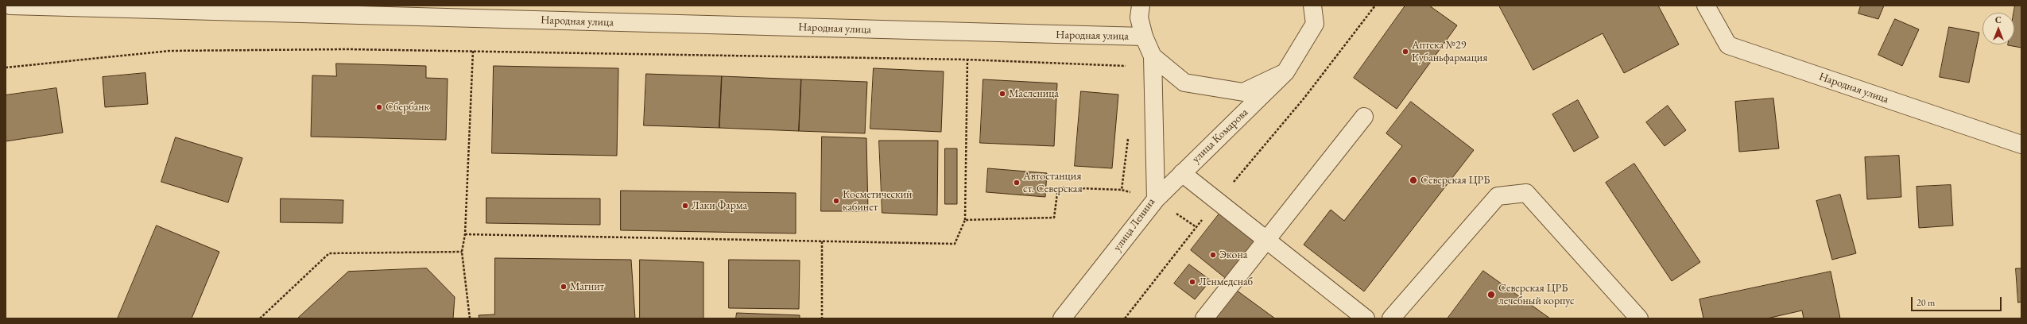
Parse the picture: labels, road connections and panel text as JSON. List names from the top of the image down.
{
  "streets": {
    "street": ["Народная улица", "улица Комарова", "улица Ленина"]
  },
  "crossings": [
    ["Народная улица", "улица Ленина"],
    ["улица Комарова", "улица Ленина"]
  ],
  "places": [
    "Аптека №29 Кубаньфармация",
    "Масленица",
    "Сбербанк",
    "Северская ЦРБ",
    "Автостанция ст. Северская",
    "Косметический кабинет",
    "Лаки Фарма",
    "Экона",
    "Ленмедснаб",
    "Магнит",
    "Северская ЦРБ лечебный корпус"
  ],
  "scale_bar": "20 m",
  "north": "top"
}
